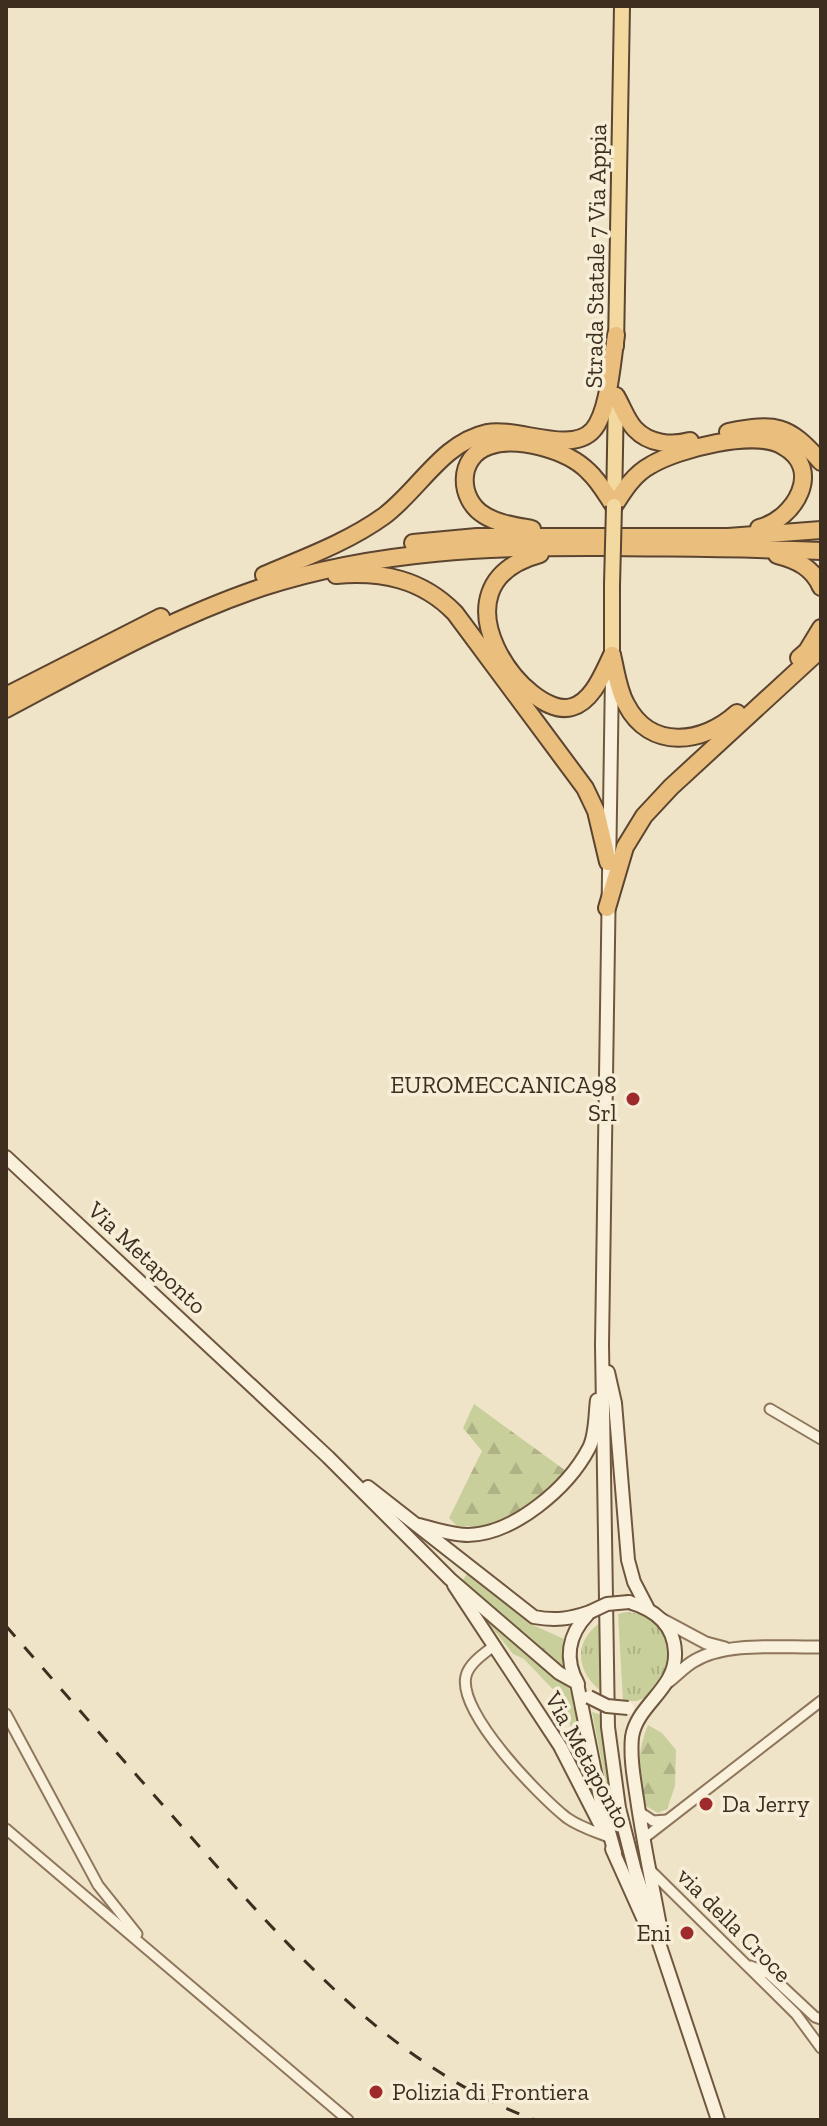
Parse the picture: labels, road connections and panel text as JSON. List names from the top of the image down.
{
  "streets": {
    "main road": ["Strada Statale 7 Via Appia", "Via Metaponto"],
    "street": ["via della Croce"]
  },
  "places": [
    "EUROMECCANICA98 Srl",
    "Da Jerry",
    "Eni",
    "Polizia di Frontiera"
  ]
}
